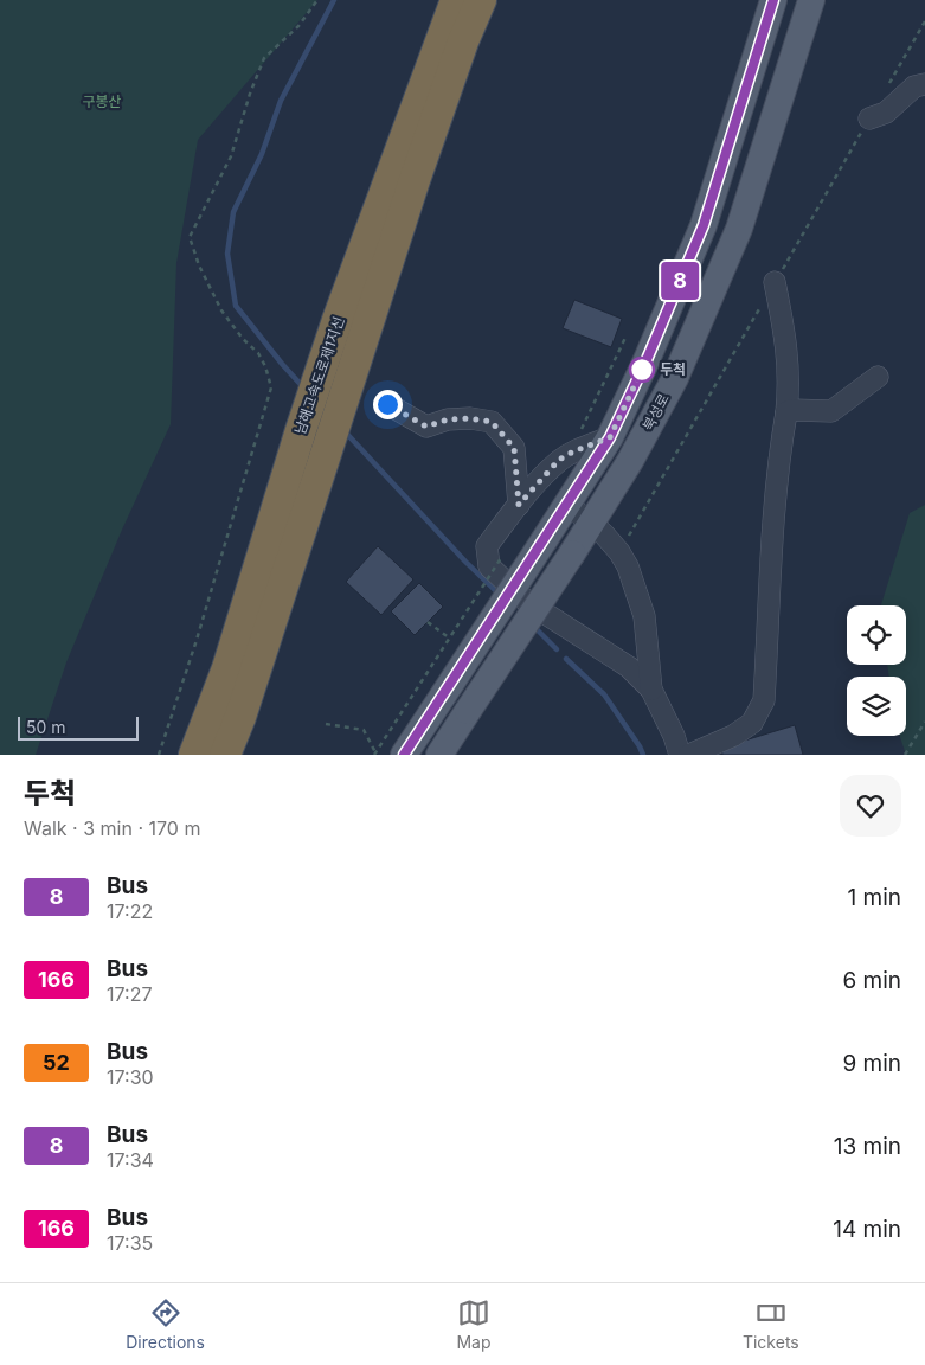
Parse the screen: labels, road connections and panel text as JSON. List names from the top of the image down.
{
  "streets": {
    "highway": ["남해고속도로제1지선"],
    "main road": ["북성로"]
  },
  "parks": ["구봉산"],
  "places": ["두척"],
  "lines": ["bus line 8"],
  "scale_bar": "50 m",
  "page": {
    "on_map": "8",
    "scale": "50 m",
    "heading": ["두척", "Walk · 3 min · 170 m"],
    "list": [
      {
        "mark": "8",
        "name": "Bus",
        "note": "17:22",
        "value": "1 min"
      },
      {
        "mark": "166",
        "name": "Bus",
        "note": "17:27",
        "value": "6 min"
      },
      {
        "mark": "52",
        "name": "Bus",
        "note": "17:30",
        "value": "9 min"
      },
      {
        "mark": "8",
        "name": "Bus",
        "note": "17:34",
        "value": "13 min"
      },
      {
        "mark": "166",
        "name": "Bus",
        "note": "17:35",
        "value": "14 min"
      }
    ],
    "tabs": ["Directions", "Map", "Tickets"]
  }
}
